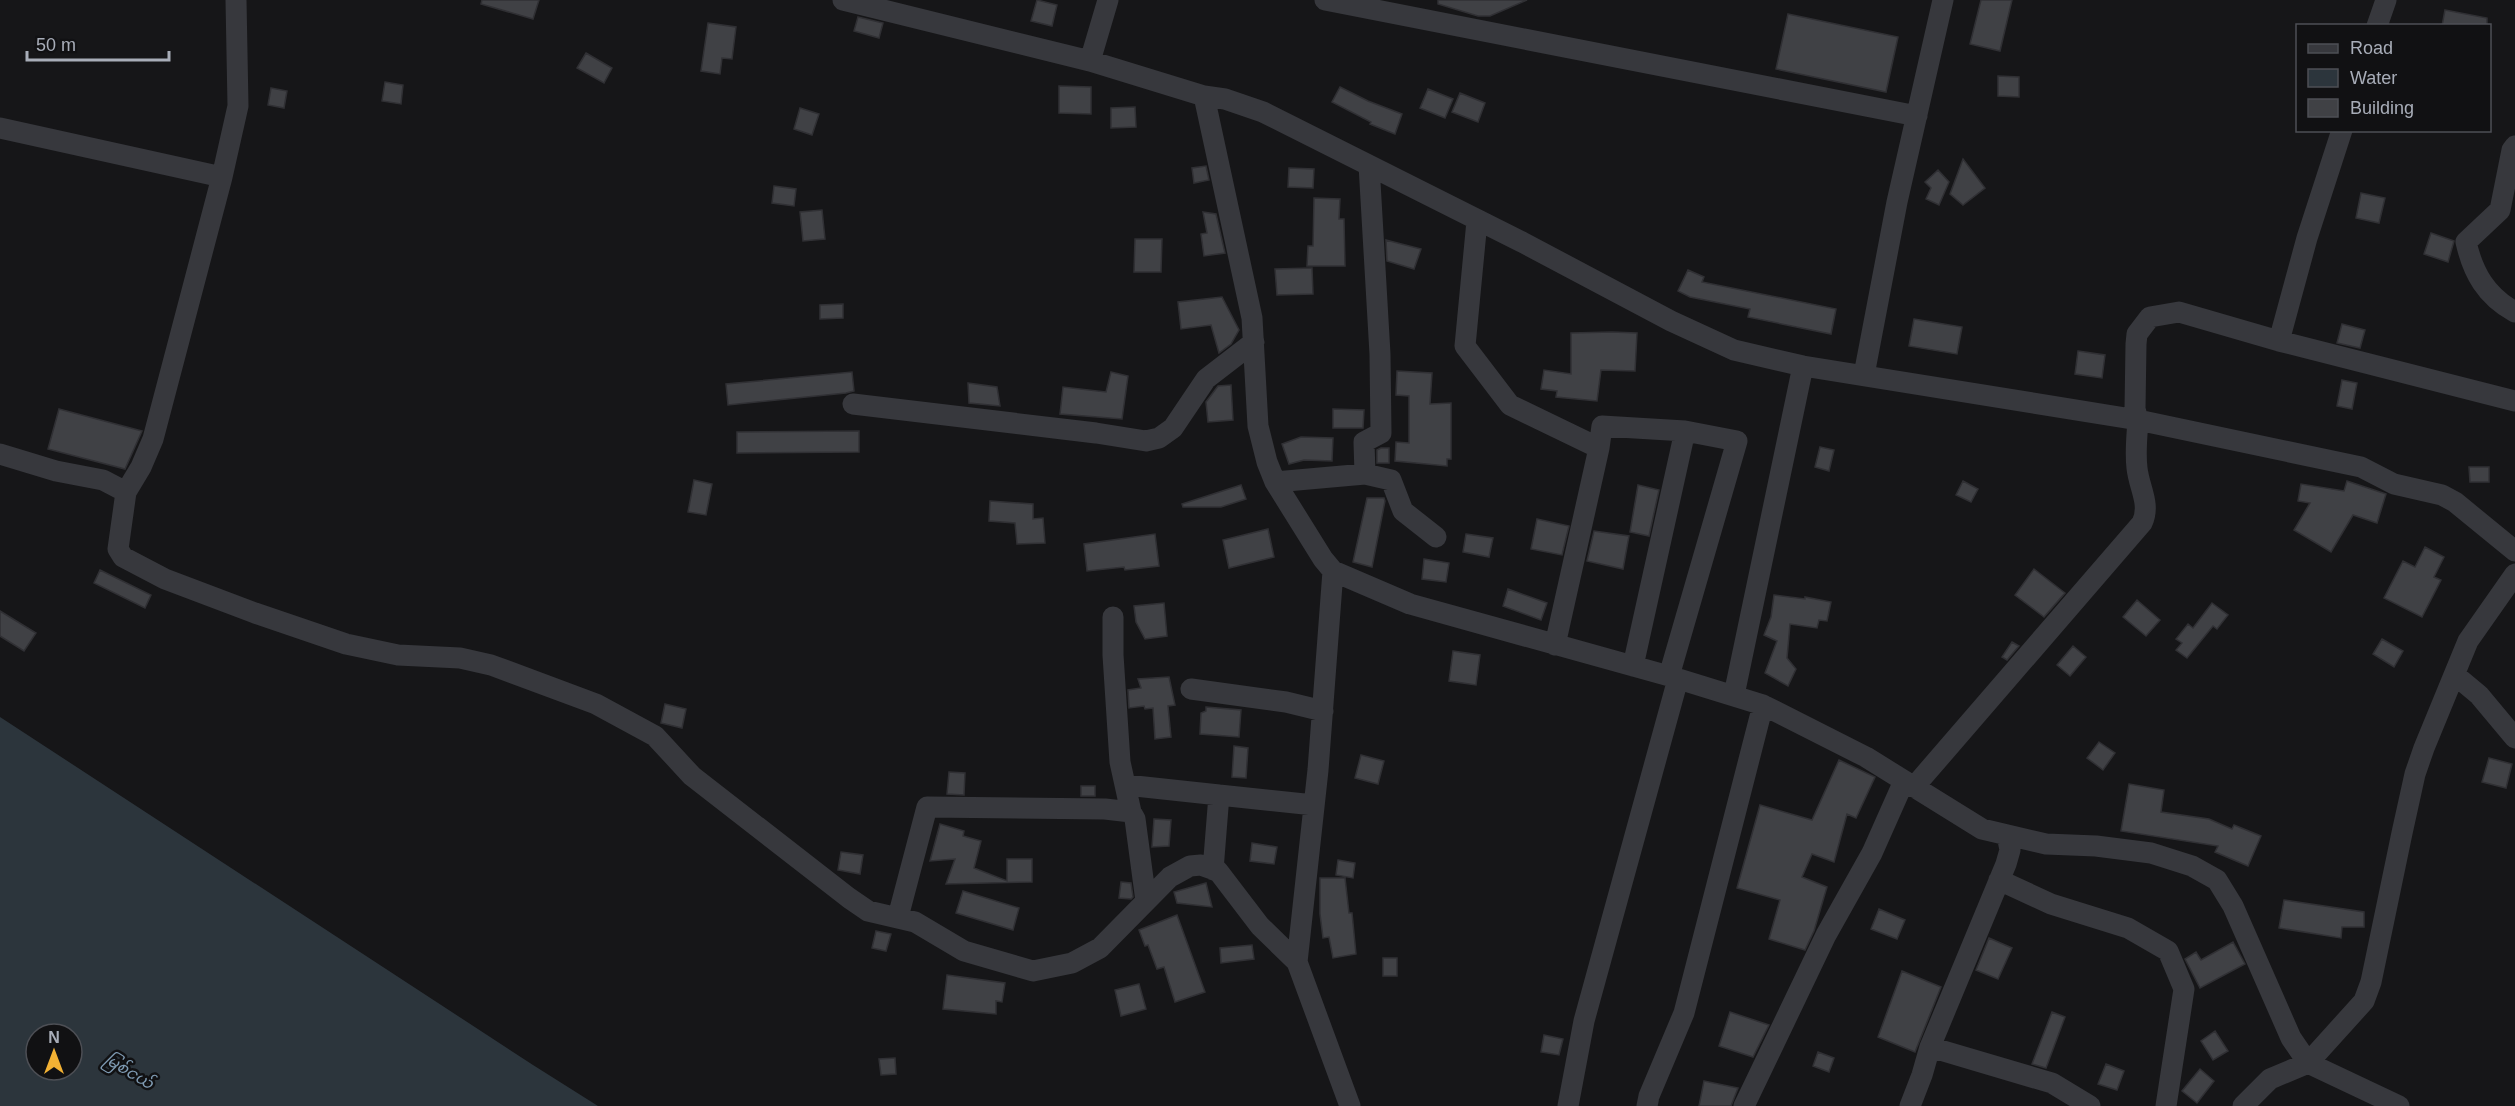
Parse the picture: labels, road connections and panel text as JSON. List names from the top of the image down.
{
  "water": ["မြစ်ငယ်"],
  "legend": ["Road", "Water", "Building"],
  "scale_bar": "50 m",
  "north": "top"
}
